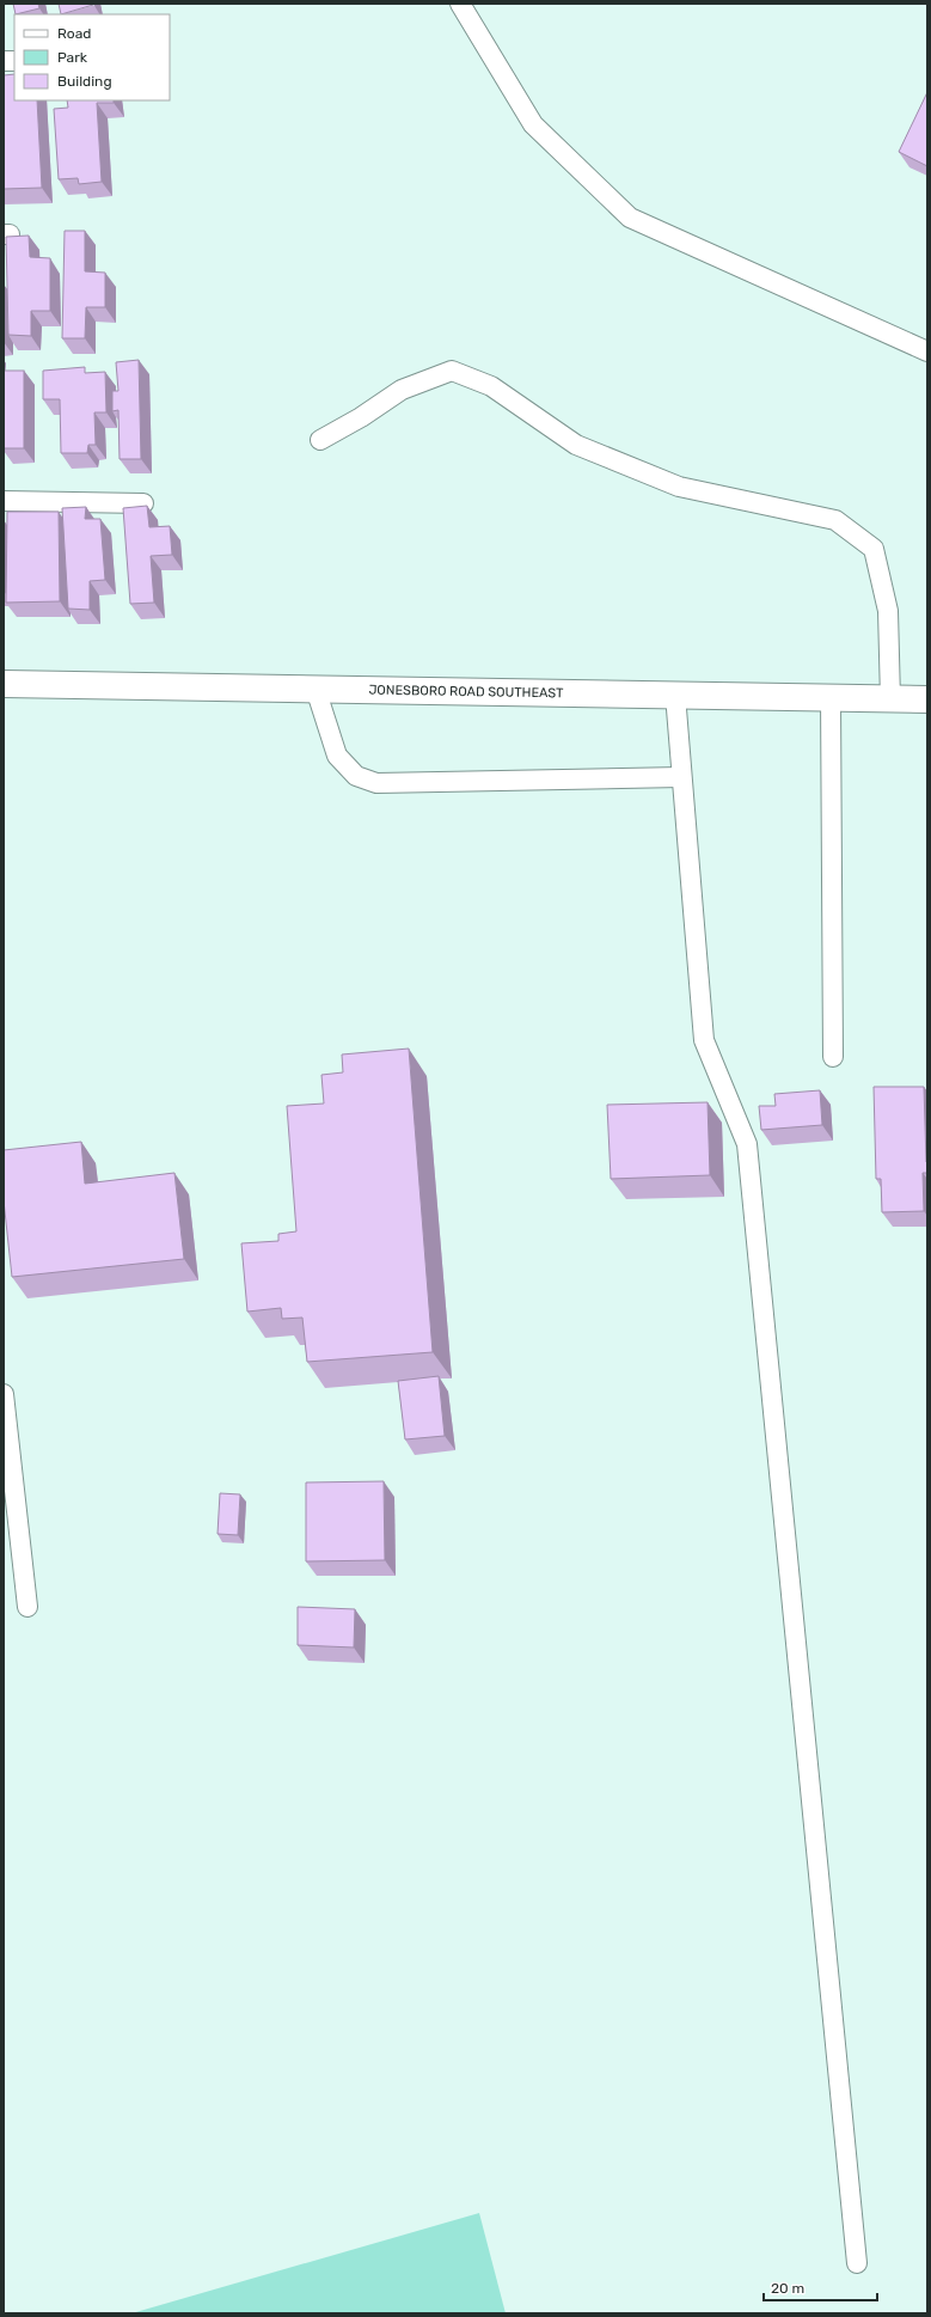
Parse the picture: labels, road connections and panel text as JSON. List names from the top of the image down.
{
  "streets": {
    "main road": ["JONESBORO ROAD SOUTHEAST"]
  },
  "legend": ["Road", "Park", "Building"],
  "scale_bar": "20 m"
}
